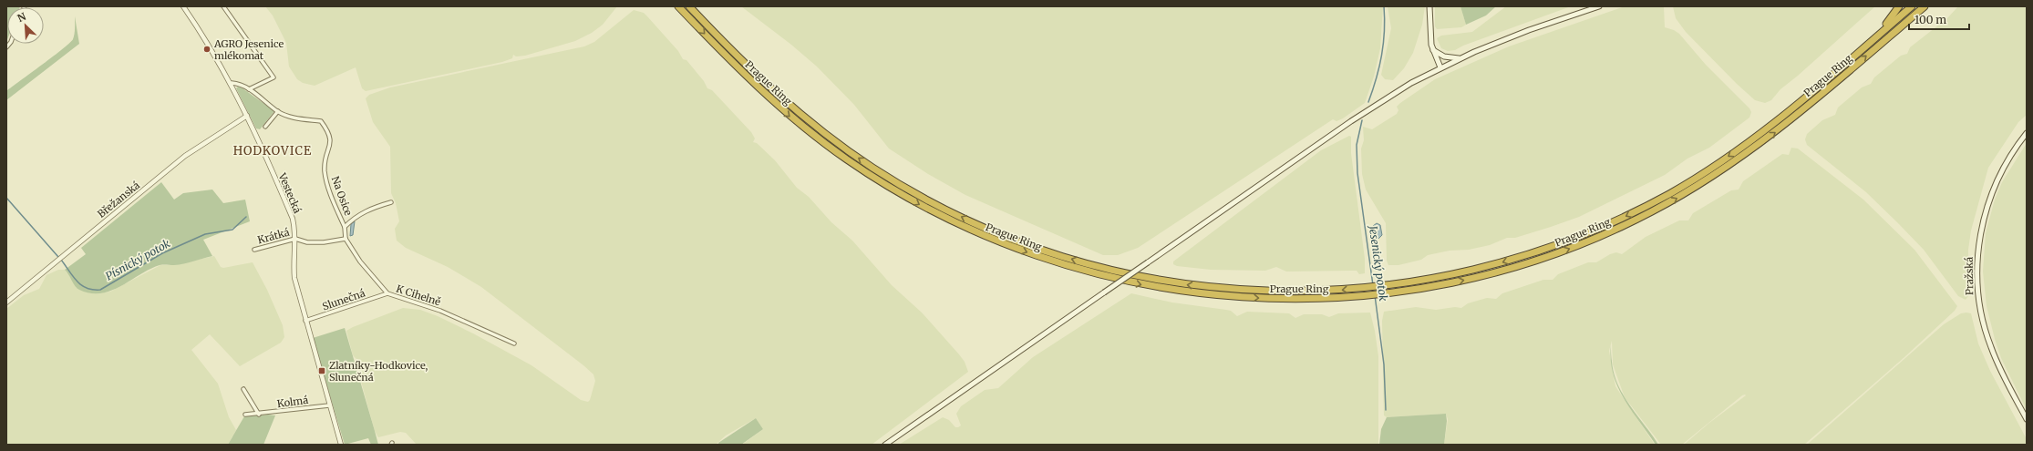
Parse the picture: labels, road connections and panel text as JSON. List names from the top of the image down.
{
  "streets": {
    "highway": ["Prague Ring"],
    "main road": ["Pražská"],
    "street": [
      "Vestecká",
      "Na Osice",
      "Břežanská",
      "Krátká",
      "K Cihelně",
      "Slunečná",
      "Kolmá"
    ]
  },
  "crossings": [
    ["Vestecká", "Na Osice"],
    ["Vestecká", "Břežanská"],
    ["Vestecká", "Krátká"],
    ["Vestecká", "Slunečná"],
    ["Vestecká", "Kolmá"],
    ["Na Osice", "K Cihelně"],
    ["K Cihelně", "Slunečná"]
  ],
  "districts": ["HODKOVICE"],
  "water": ["Písnický potok", "Jesenický potok"],
  "places": {
    "other": ["AGRO Jesenice mlékomat"],
    "transit": ["Zlatníky-Hodkovice, Slunečná"]
  },
  "scale_bar": "100 m",
  "north": "top left"
}
